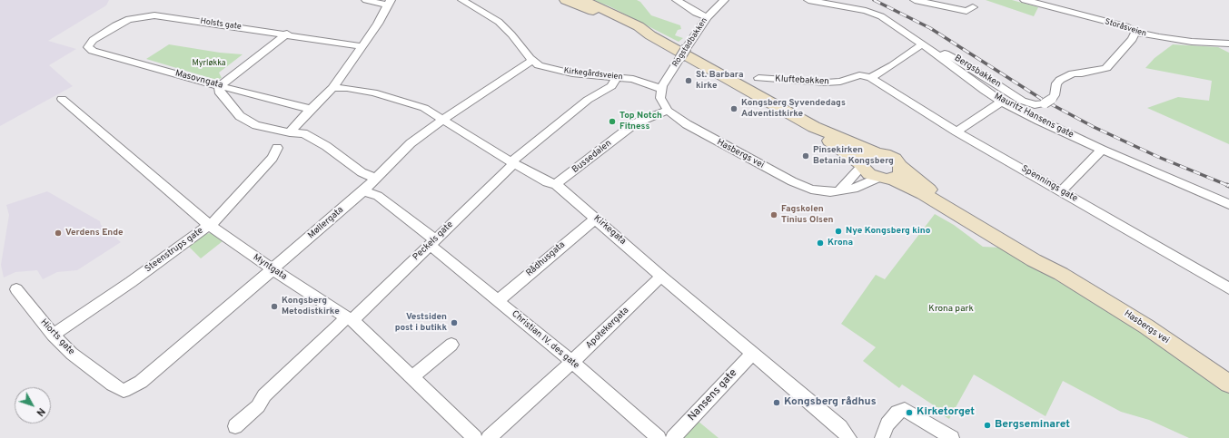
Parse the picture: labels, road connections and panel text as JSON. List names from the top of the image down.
{
  "streets": {
    "street": [
      "Holsts gate",
      "Storåsveien",
      "Rogstadbakken",
      "Bergsbakken",
      "Kirkegårdsveien",
      "Masovngata",
      "Kluftebakken",
      "Mauritz Hansens gate",
      "Hasbergs vei",
      "Bussedalen",
      "Spennings gate",
      "Møllergata",
      "Kirkegata",
      "Peckels gate",
      "Steenstrups gate",
      "Rådhusgata",
      "Myntgata",
      "Apotekergata",
      "Hiorts gate",
      "Christian IV. des gate",
      "Nansens gate"
    ]
  },
  "crossings": [
    ["Holsts gate", "Masovngata"],
    ["Storåsveien", "Bergsbakken"],
    ["Rogstadbakken", "Kirkegårdsveien"],
    ["Bergsbakken", "Mauritz Hansens gate"],
    ["Kirkegårdsveien", "Møllergata"],
    ["Kirkegårdsveien", "Peckels gate"],
    ["Kluftebakken", "Spennings gate"],
    ["Hasbergs vei", "Bussedalen"],
    ["Bussedalen", "Kirkegata"],
    ["Møllergata", "Kirkegata"],
    ["Møllergata", "Myntgata"],
    ["Møllergata", "Hiorts gate"],
    ["Møllergata", "Christian IV. des gate"],
    ["Kirkegata", "Peckels gate"],
    ["Kirkegata", "Rådhusgata"],
    ["Kirkegata", "Apotekergata"],
    ["Kirkegata", "Nansens gate"],
    ["Peckels gate", "Myntgata"],
    ["Peckels gate", "Christian IV. des gate"],
    ["Steenstrups gate", "Myntgata"],
    ["Steenstrups gate", "Hiorts gate"],
    ["Rådhusgata", "Christian IV. des gate"],
    ["Apotekergata", "Christian IV. des gate"]
  ],
  "parks": ["Myrløkka", "Krona park"],
  "places": [
    "St. Barbara kirke",
    "Kongsberg Syvendedags Adventistkirke",
    "Top Notch Fitness",
    "Pinsekirken Betania Kongsberg",
    "Fagskolen Tinius Olsen",
    "Nye Kongsberg kino",
    "Verdens Ende",
    "Krona",
    "Kongsberg Metodistkirke",
    "Vestsiden post i butikk",
    "Kongsberg rådhus",
    "Kirketorget",
    "Bergseminaret"
  ],
  "north": "bottom right"
}
